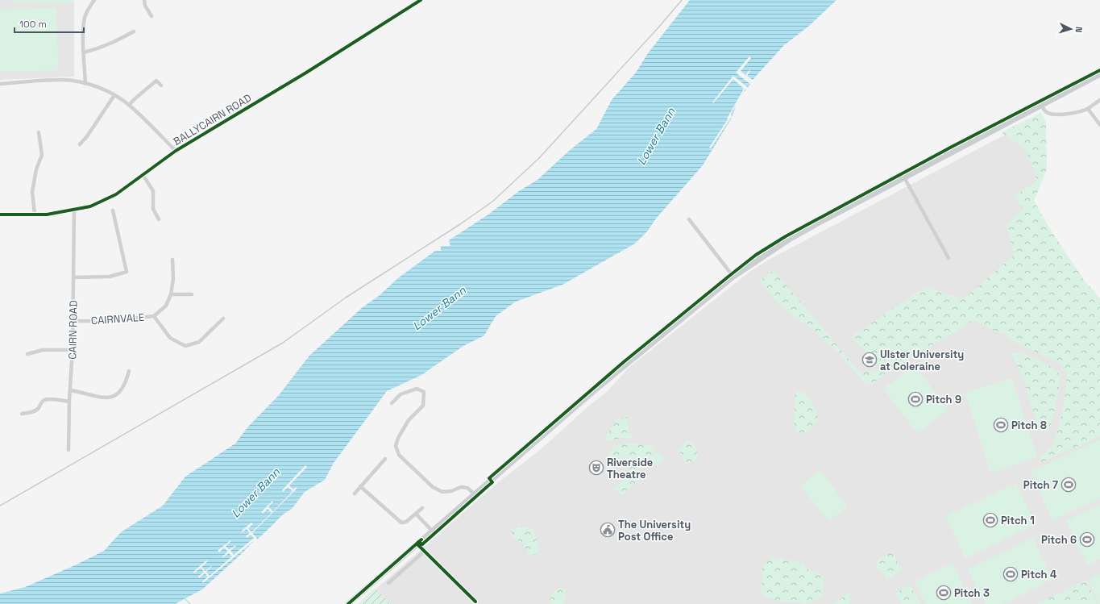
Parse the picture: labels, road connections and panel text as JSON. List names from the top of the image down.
{
  "streets": {
    "street": ["BALLYCAIRN ROAD", "CAIRNVALE", "CAIRN ROAD"]
  },
  "crossings": [
    ["BALLYCAIRN ROAD", "CAIRN ROAD"],
    ["CAIRNVALE", "CAIRN ROAD"]
  ],
  "water": ["Lower Bann"],
  "places": {
    "school or university": ["Ulster University at Coleraine"],
    "sports": [
      "Pitch 9",
      "Pitch 8",
      "Pitch 7",
      "Pitch 1",
      "Pitch 6",
      "Pitch 4",
      "Pitch 3"
    ],
    "theatre": ["Riverside Theatre"],
    "public building": ["The University Post Office"]
  },
  "scale_bar": "100 m",
  "north": "right"
}
